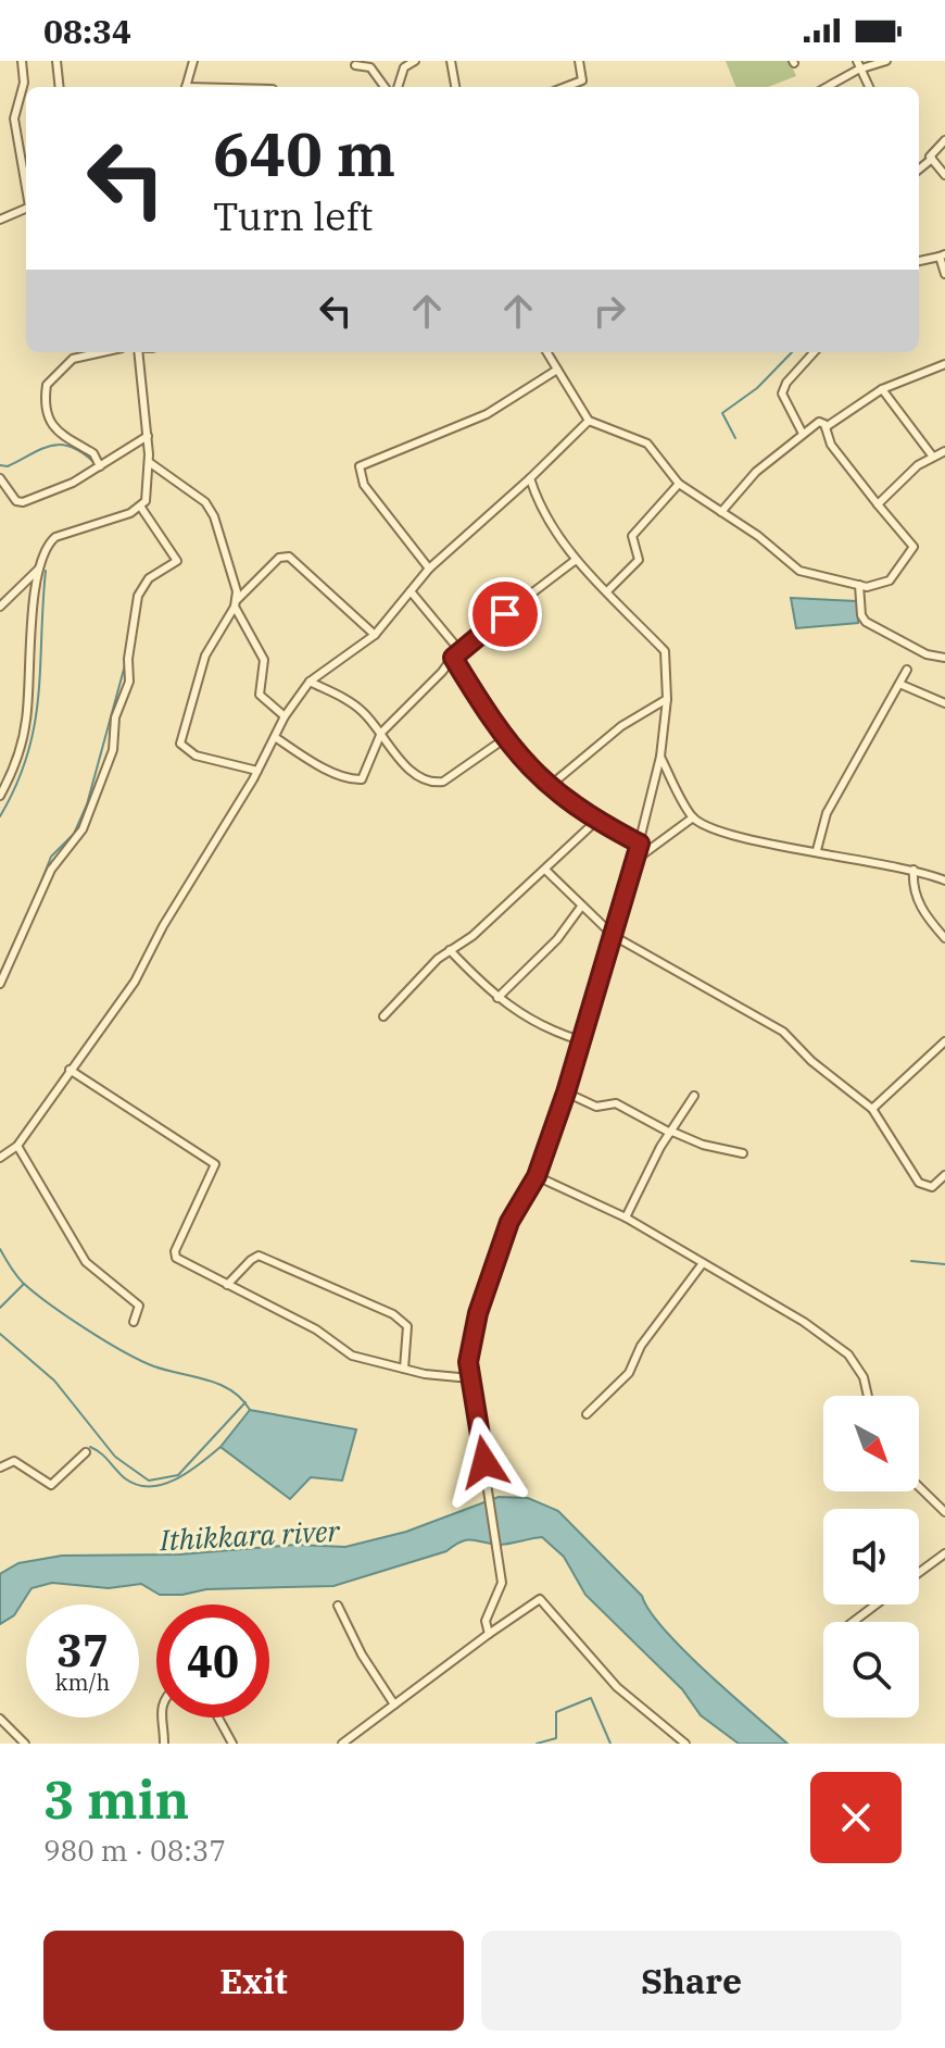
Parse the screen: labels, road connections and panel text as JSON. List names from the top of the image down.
{
  "water": ["Ithikkara river"],
  "north": "bottom right",
  "page": {
    "status": "08:34",
    "turn": ["640 m", "Turn left"],
    "speed": "37 km/h",
    "limit": "40",
    "heading": ["3 min", "980 m · 08:37"],
    "buttons": ["Exit", "Share"]
  }
}
